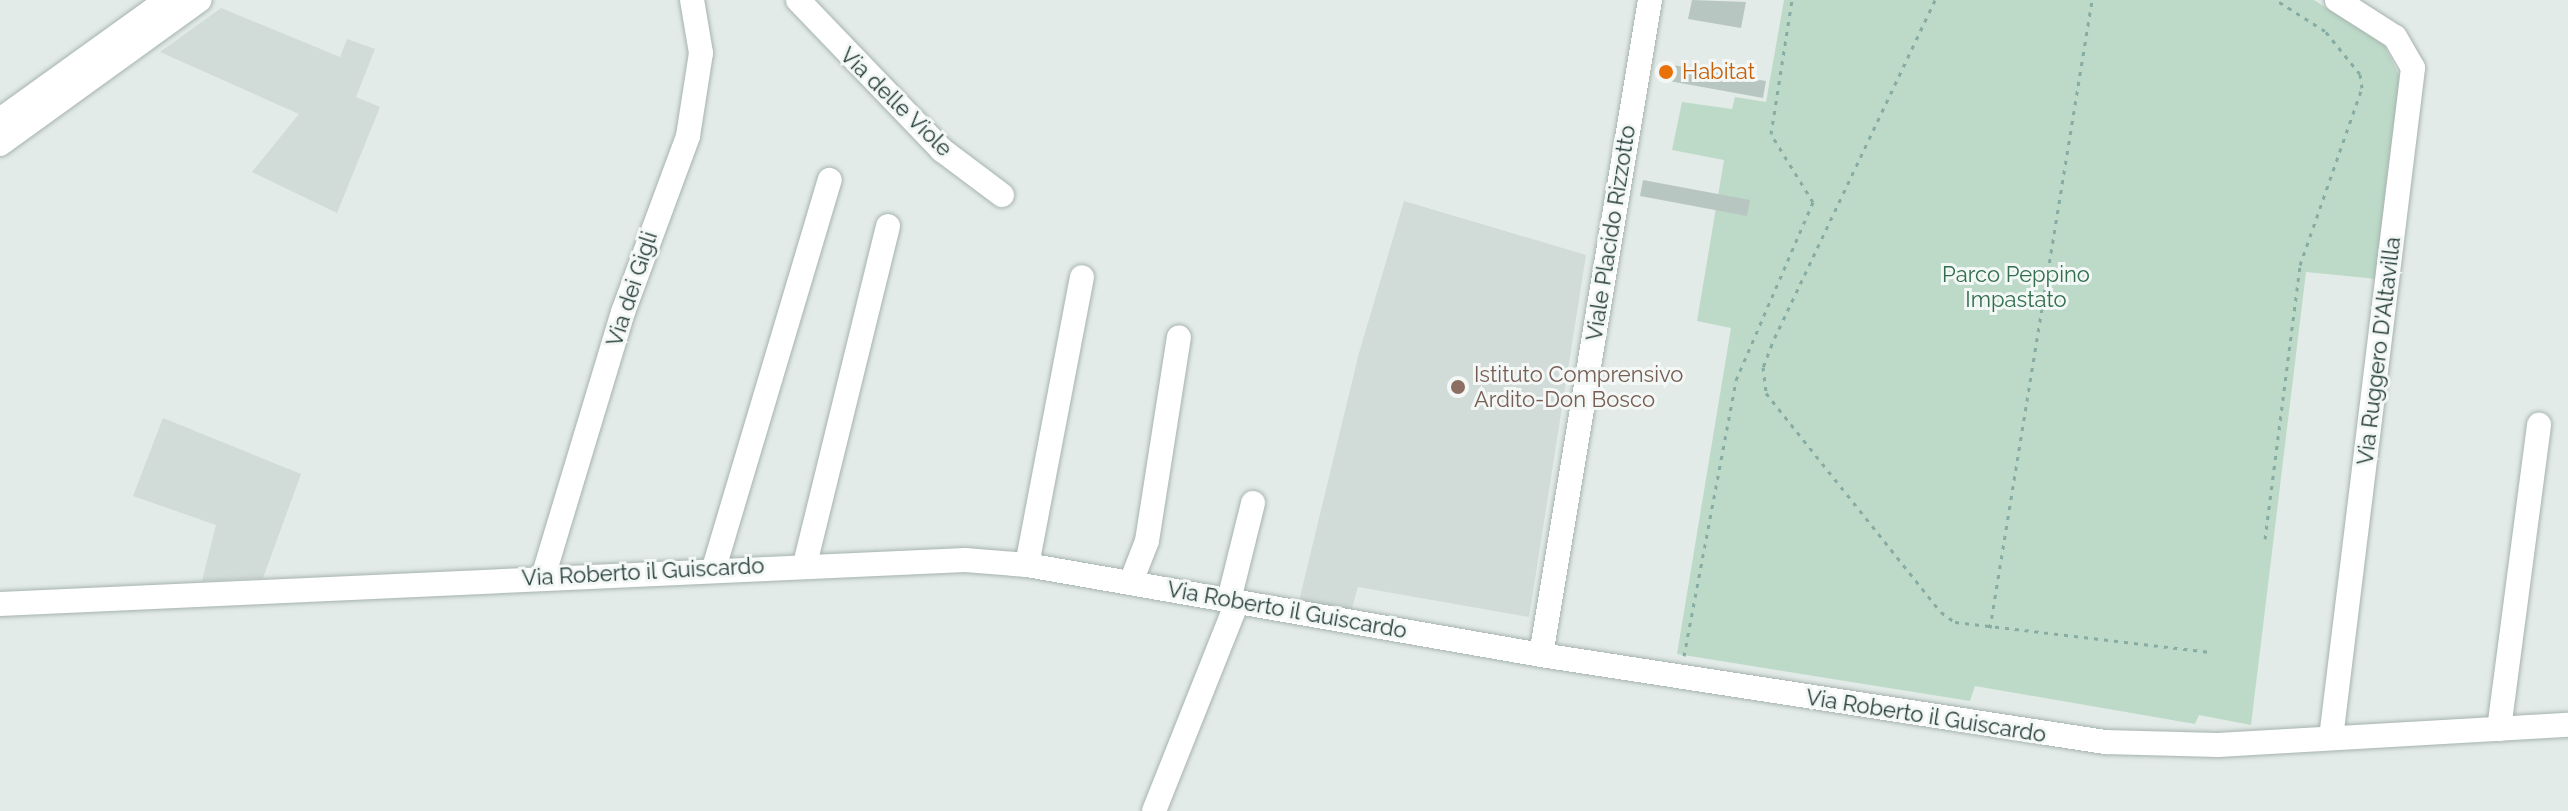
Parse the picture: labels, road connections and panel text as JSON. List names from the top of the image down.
{
  "streets": {
    "street": [
      "Via delle Viole",
      "Viale Placido Rizzotto",
      "Via dei Gigli",
      "Via Ruggero D'Altavilla",
      "Via Roberto il Guiscardo"
    ]
  },
  "crossings": [
    ["Viale Placido Rizzotto", "Via Roberto il Guiscardo"],
    ["Via dei Gigli", "Via Roberto il Guiscardo"],
    ["Via Ruggero D'Altavilla", "Via Roberto il Guiscardo"]
  ],
  "parks": ["Parco Peppino Impastato"],
  "places": ["Habitat", "Istituto Comprensivo Ardito-Don Bosco"]
}
